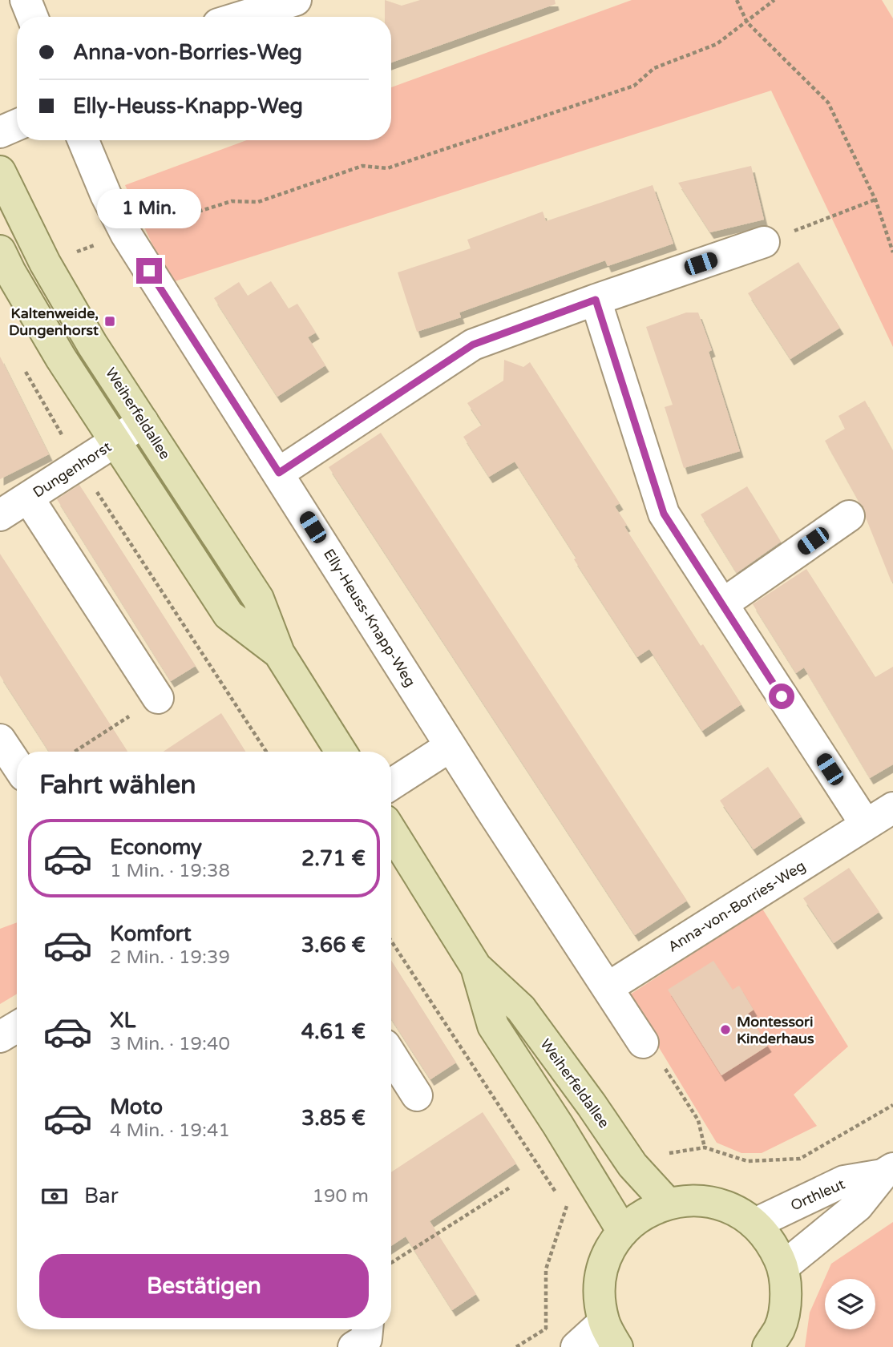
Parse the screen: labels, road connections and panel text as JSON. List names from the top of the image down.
{
  "streets": {
    "main road": ["Weiherfeldallee"],
    "street": [
      "Dungenhorst",
      "Elly-Heuss-Knapp-Weg",
      "Anna-von-Borries-Weg",
      "Orthleut"
    ]
  },
  "crossings": [
    ["Weiherfeldallee", "Dungenhorst"],
    ["Elly-Heuss-Knapp-Weg", "Anna-von-Borries-Weg"]
  ],
  "places": {
    "transit": ["Kaltenweide, Dungenhorst"],
    "other": ["Montessori Kinderhaus"]
  },
  "page": {
    "banner": ["Anna-von-Borries-Weg", "Elly-Heuss-Knapp-Weg"],
    "bubble": "1 Min.",
    "heading": "Fahrt wählen",
    "list": [
      {
        "name": "Economy",
        "note": "1 Min. · 19:38",
        "value": "2.71 €"
      },
      {
        "name": "Komfort",
        "note": "2 Min. · 19:39",
        "value": "3.66 €"
      },
      {
        "name": "XL",
        "note": "3 Min. · 19:40",
        "value": "4.61 €"
      },
      {
        "name": "Moto",
        "note": "4 Min. · 19:41",
        "value": "3.85 €"
      }
    ],
    "pay": ["Bar", "190 m"],
    "buttons": "Bestätigen"
  }
}
